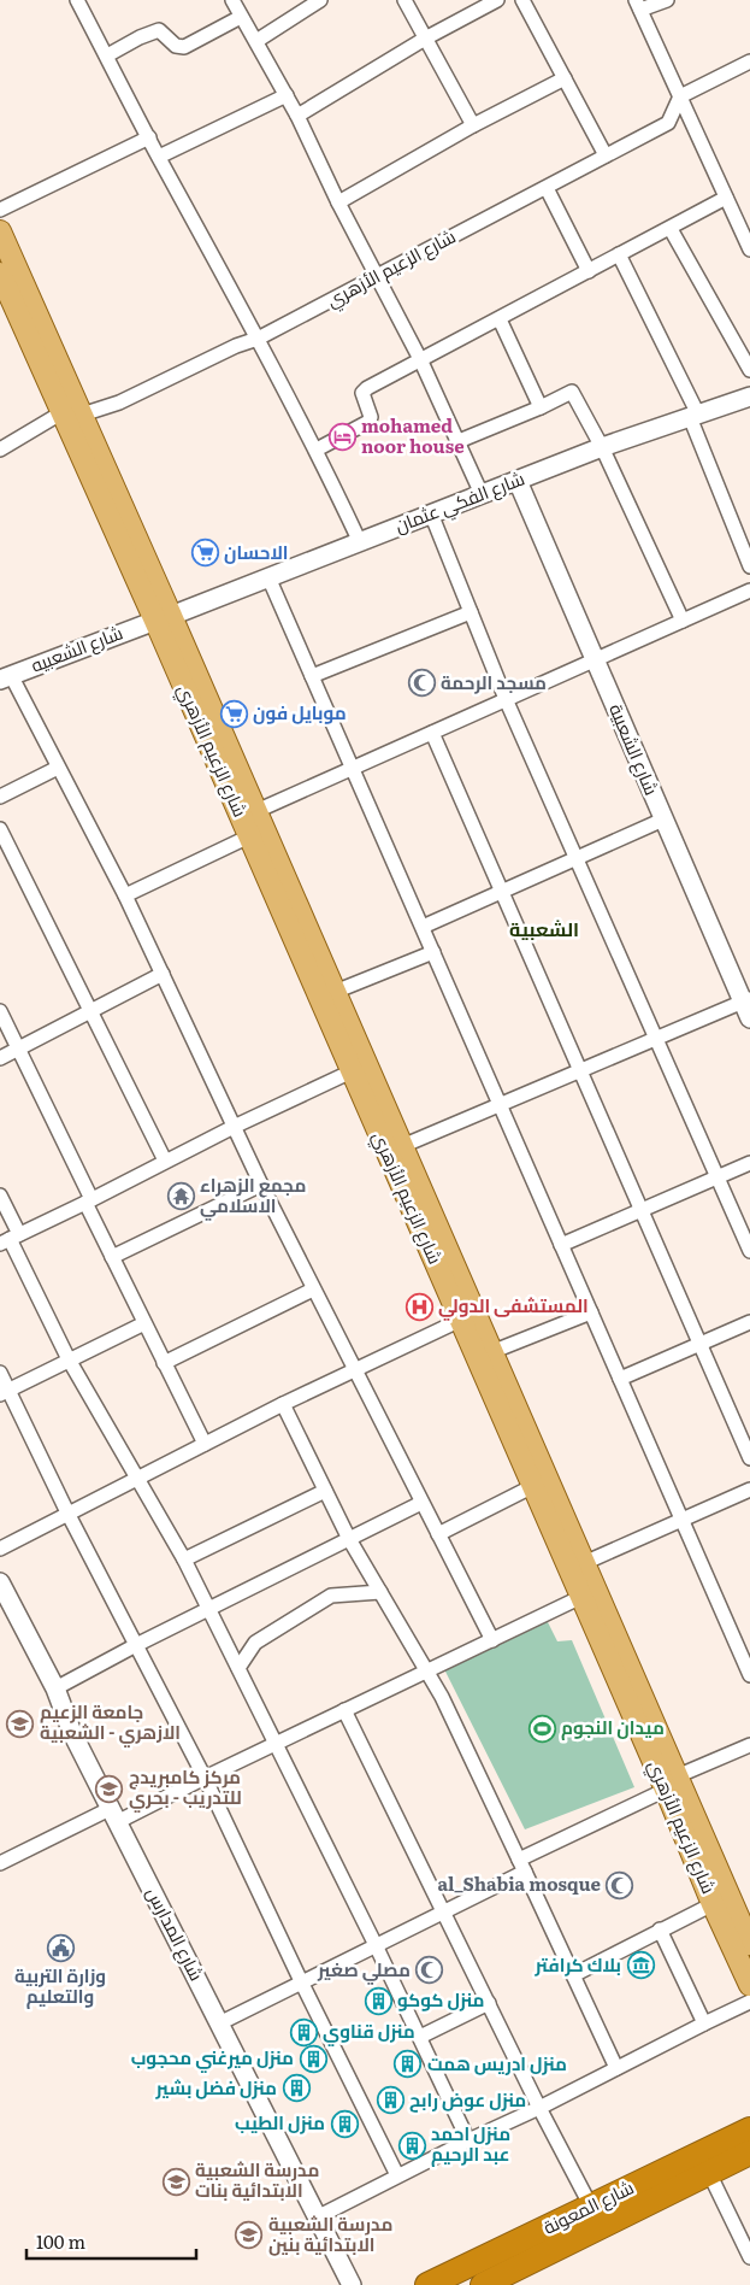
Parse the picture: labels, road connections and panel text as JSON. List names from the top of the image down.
{
  "streets": {
    "highway": ["شارع المعونة"],
    "main road": ["شارع الزعيم الأزهري"],
    "street": [
      "شارع الفكي عثمان",
      "شارع الشعبيه",
      "شارع الشعبية",
      "شارع المدارس"
    ]
  },
  "crossings": [
    ["شارع الزعيم الأزهري", "شارع الفكي عثمان"],
    ["شارع الزعيم الأزهري", "شارع الشعبيه"],
    ["شارع الفكي عثمان", "شارع الشعبيه"],
    ["شارع الفكي عثمان", "شارع الشعبية"]
  ],
  "districts": ["الشعبية"],
  "places": {
    "hotel": ["mohamed noor house"],
    "supermarket": ["الاحسان", "موبايل فون"],
    "mosque": ["مسجد الرحمة", "al_Shabia mosque", "مصلي صغير"],
    "temple": ["مجمع الزهراء الاسلامي"],
    "hospital": ["المستشفى الدولي"],
    "school or university": [
      "جامعة الزعيم الازهري - الشعبية",
      "مركز كامبريدج للتدريب - بحري",
      "مدرسة الشعبية الابتدائية بنات",
      "مدرسة الشعبية الابتدائية بنين"
    ],
    "sports": ["ميدان النجوم"],
    "public building": ["وزارة التربية والتعليم"],
    "museum": ["بلاك كرافتر"],
    "building": [
      "منزل كوكو",
      "منزل قناوي",
      "منزل ميرغني محجوب",
      "منزل ادريس همت",
      "منزل فضل بشير",
      "منزل عوض رابح",
      "منزل الطيب",
      "منزل احمد عبد الرحيم"
    ]
  },
  "scale_bar": "100 m"
}
